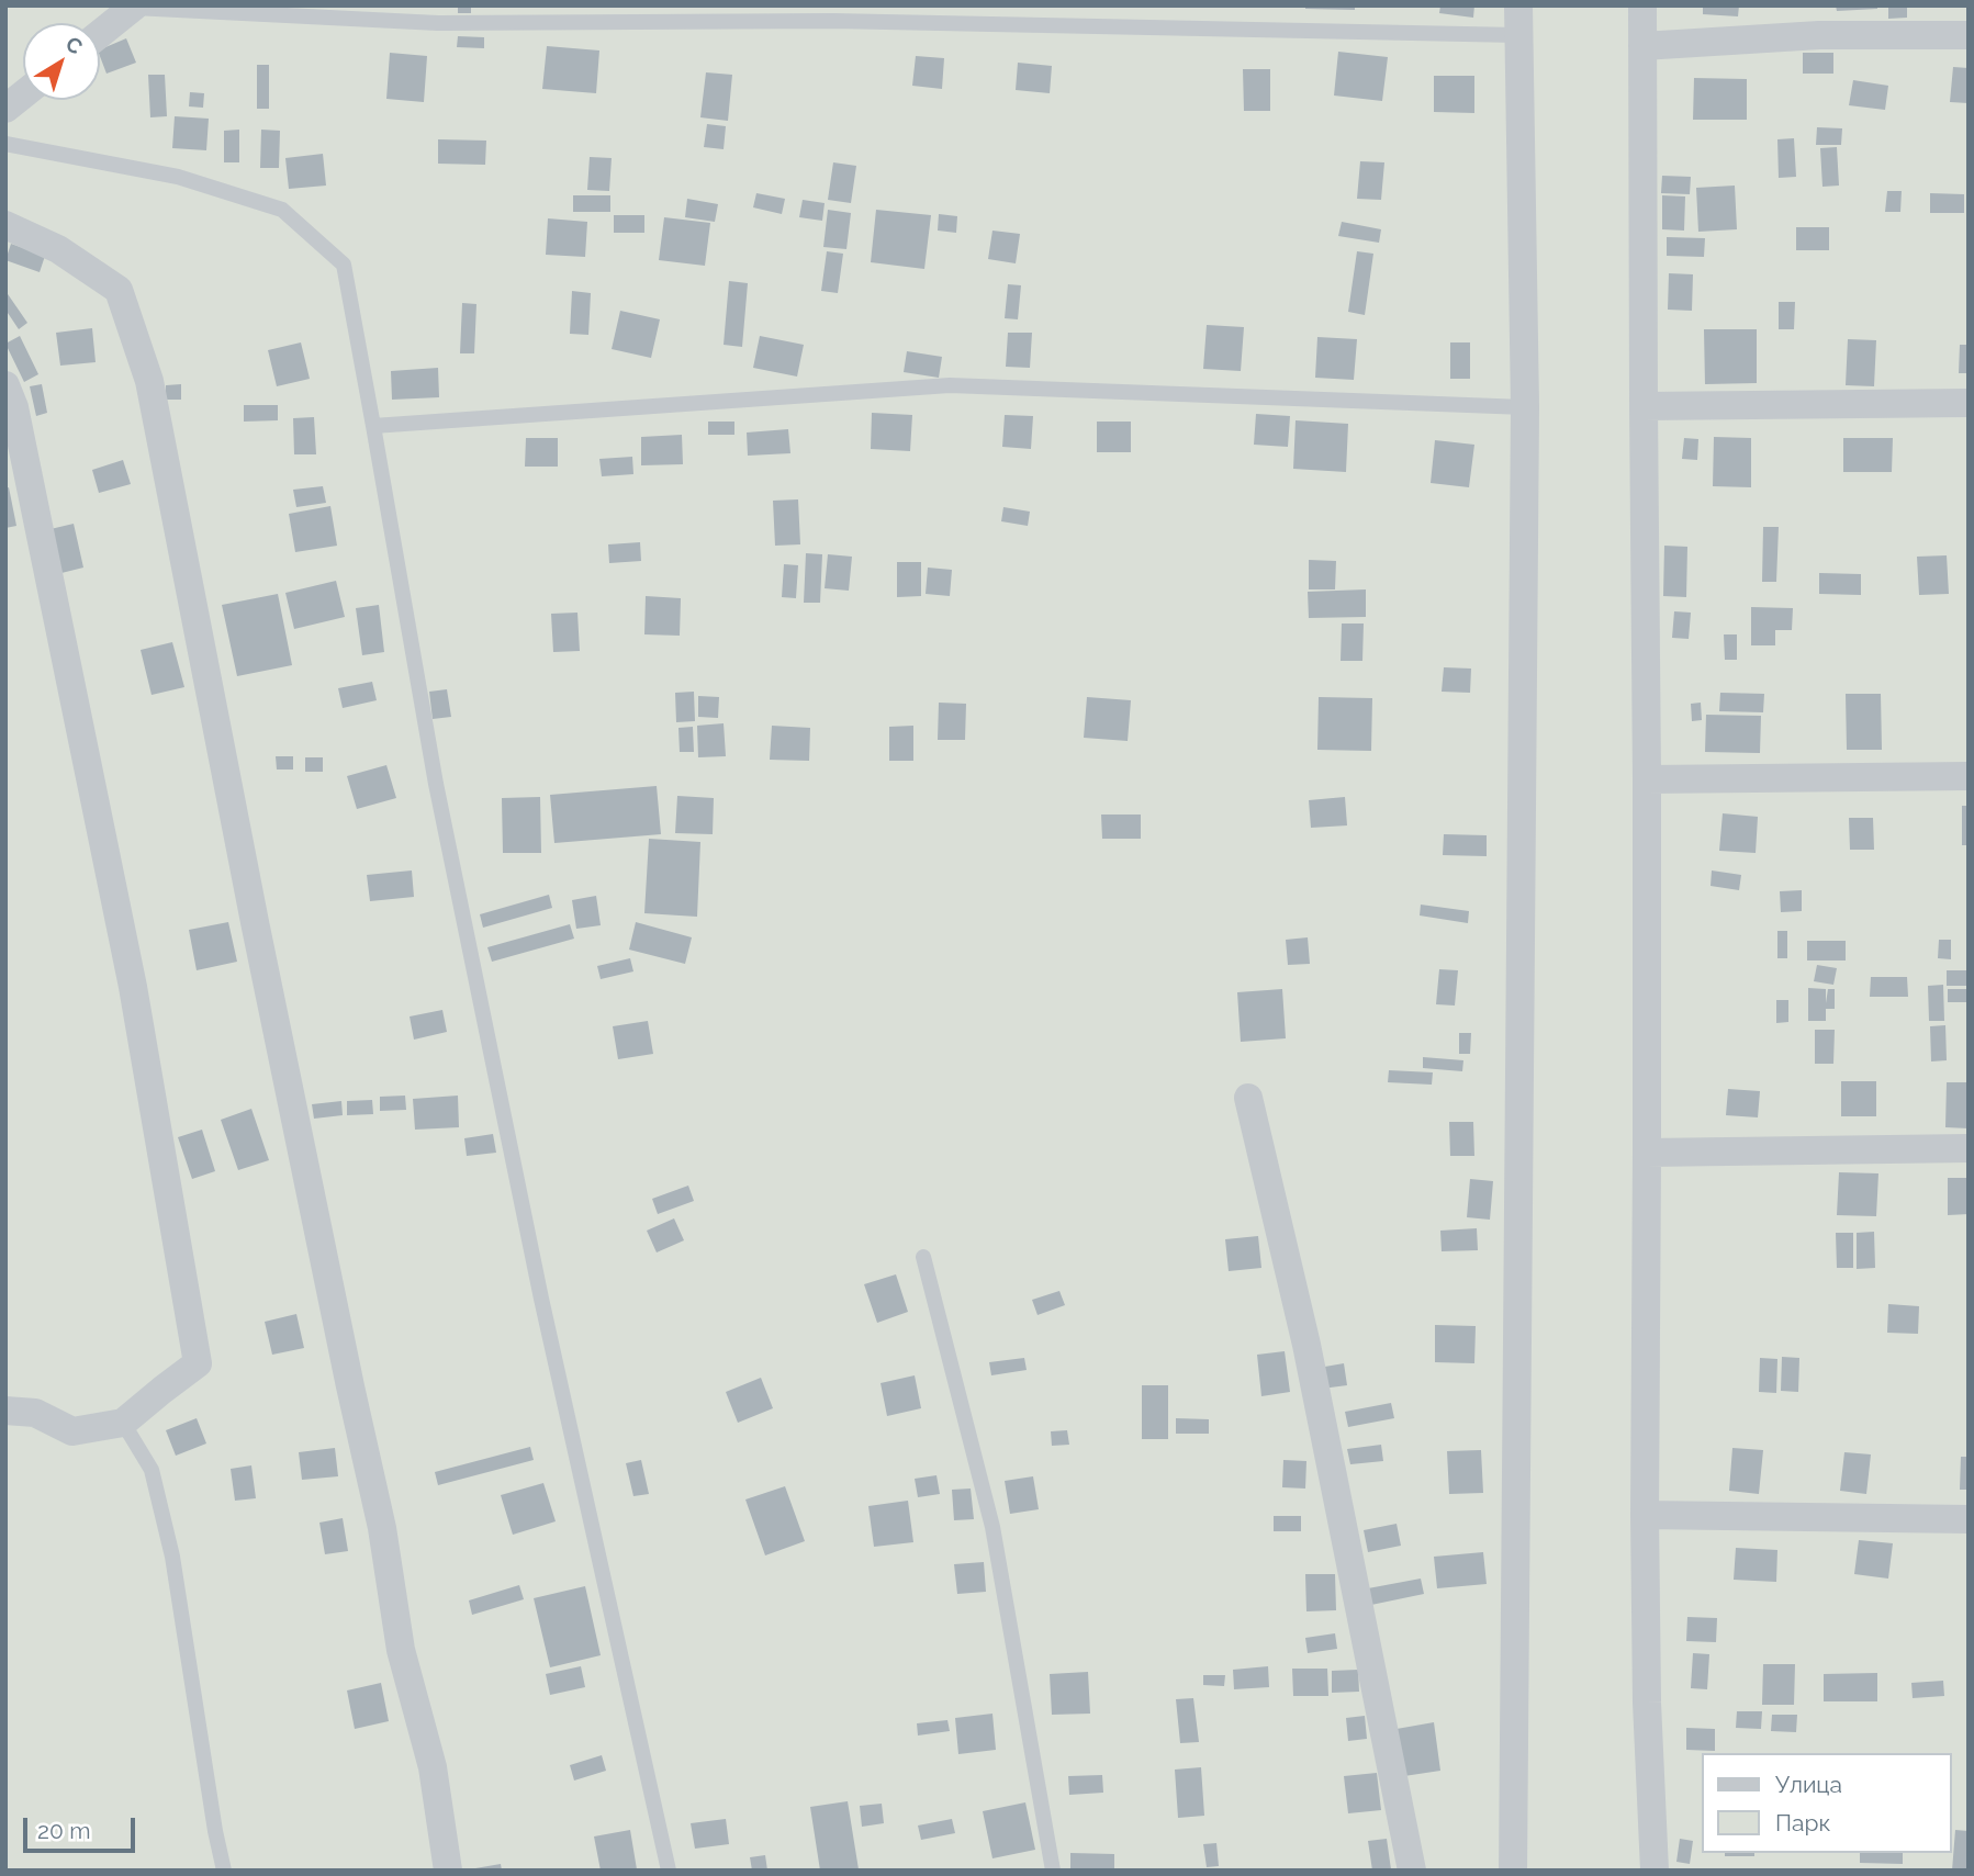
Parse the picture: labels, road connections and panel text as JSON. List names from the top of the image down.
{
  "legend": ["Улица", "Парк"],
  "scale_bar": "20 m",
  "north": "top right"
}
